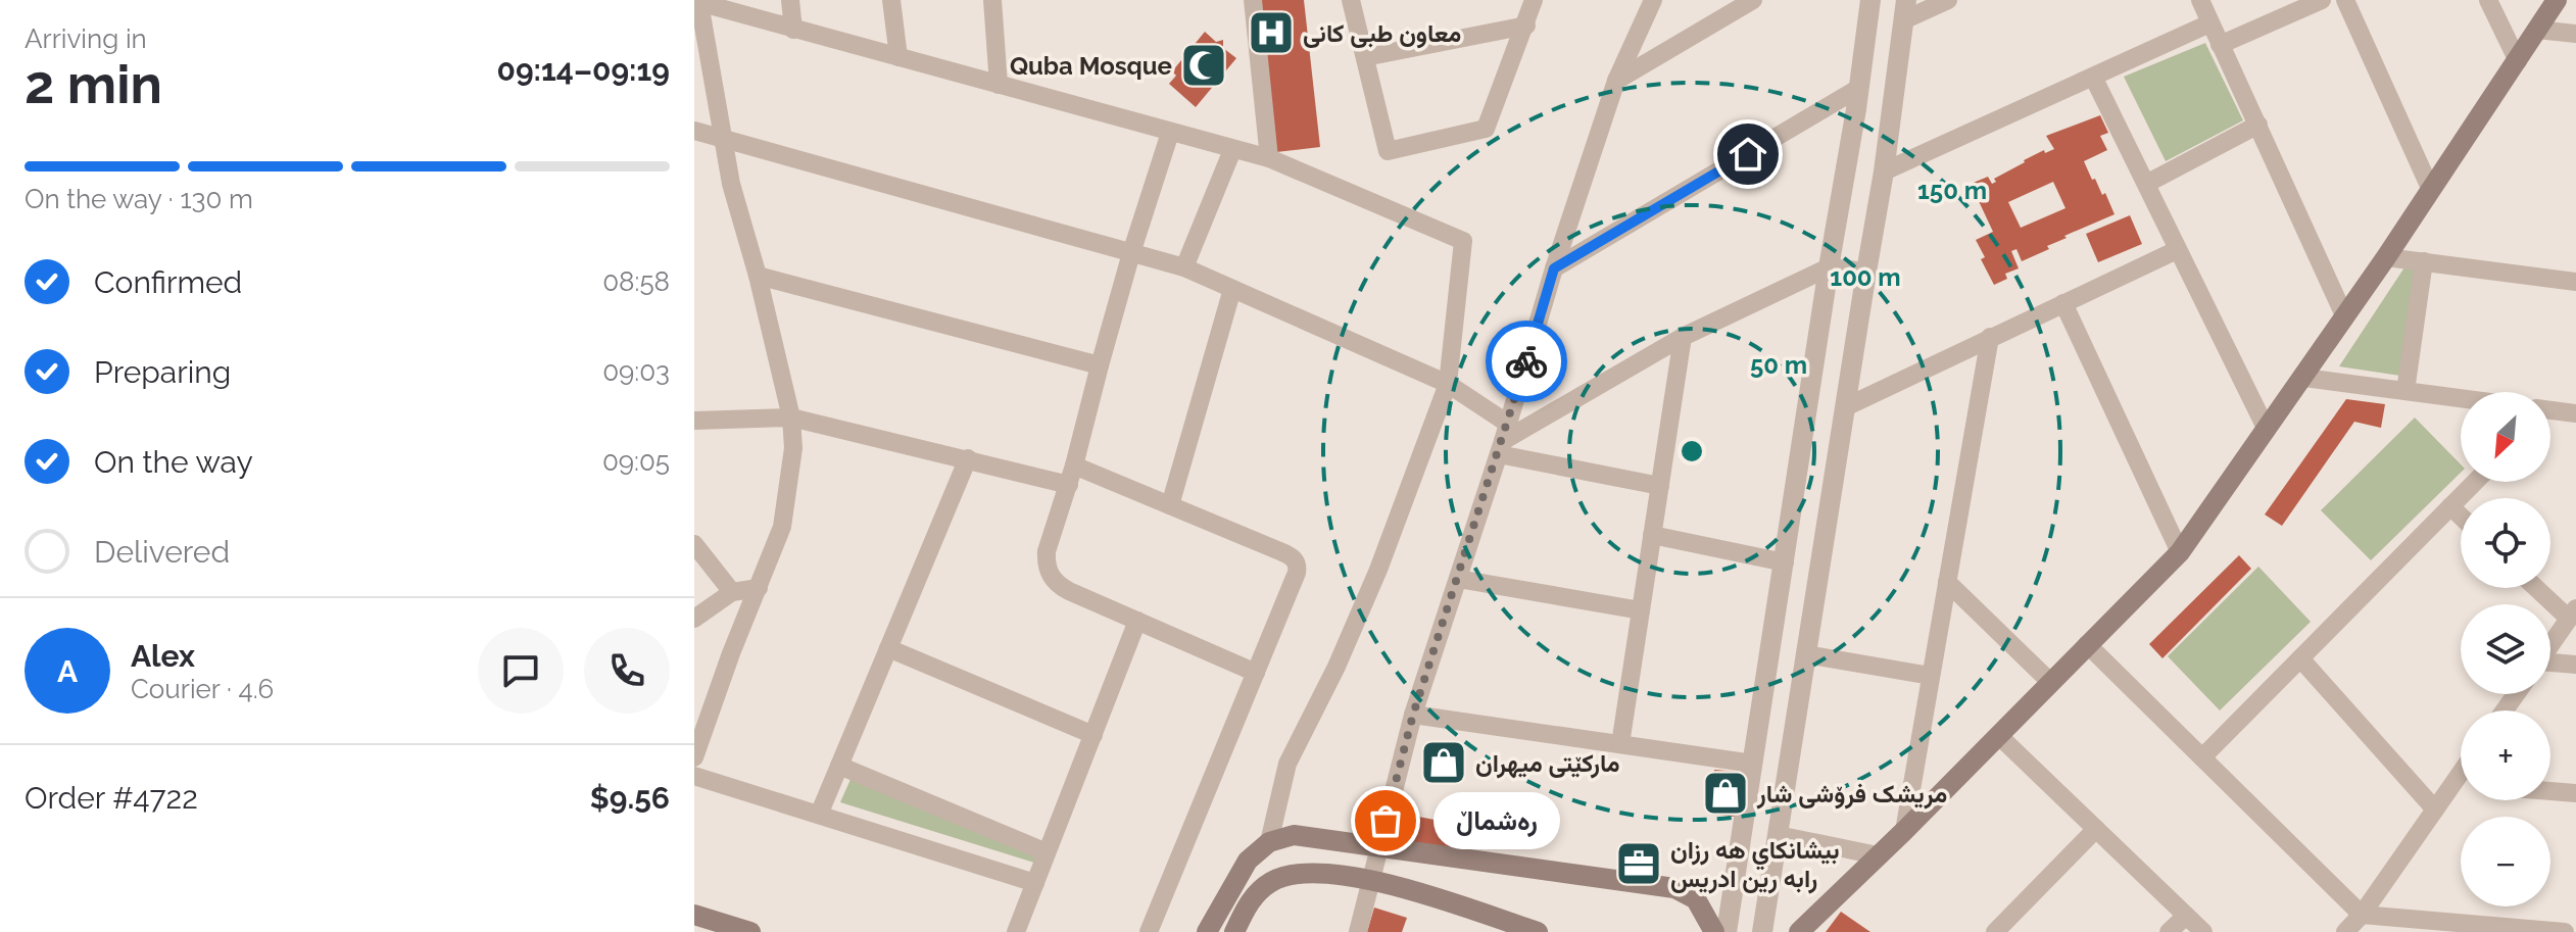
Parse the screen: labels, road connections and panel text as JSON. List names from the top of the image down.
{
  "places": {
    "hospital": ["معاون طبی کانی"],
    "mosque": ["Quba Mosque"],
    "shop": ["مارکێتی میهران", "مریشک فرۆشی شار"],
    "other": ["رەشماڵ"],
    "office": ["بيشانكاي هه رزان رابه رين ادريس"]
  },
  "north": "bottom left",
  "page": {
    "heading": ["2 min", "Arriving in", "09:14–09:19"],
    "panel": [
      "Alex",
      "Courier · 4.6",
      "Order #4722",
      "$9.56"
    ],
    "bar": "On the way · 130 m",
    "list": [
      ["Confirmed", "08:58"],
      ["Preparing", "09:03"],
      ["On the way", "09:05"],
      "Delivered"
    ],
    "map_buttons": ["+", "−"],
    "round": "A",
    "bubble": "رەشماڵ"
  },
  "rings": ["150 m", "100 m", "50 m"]
}
